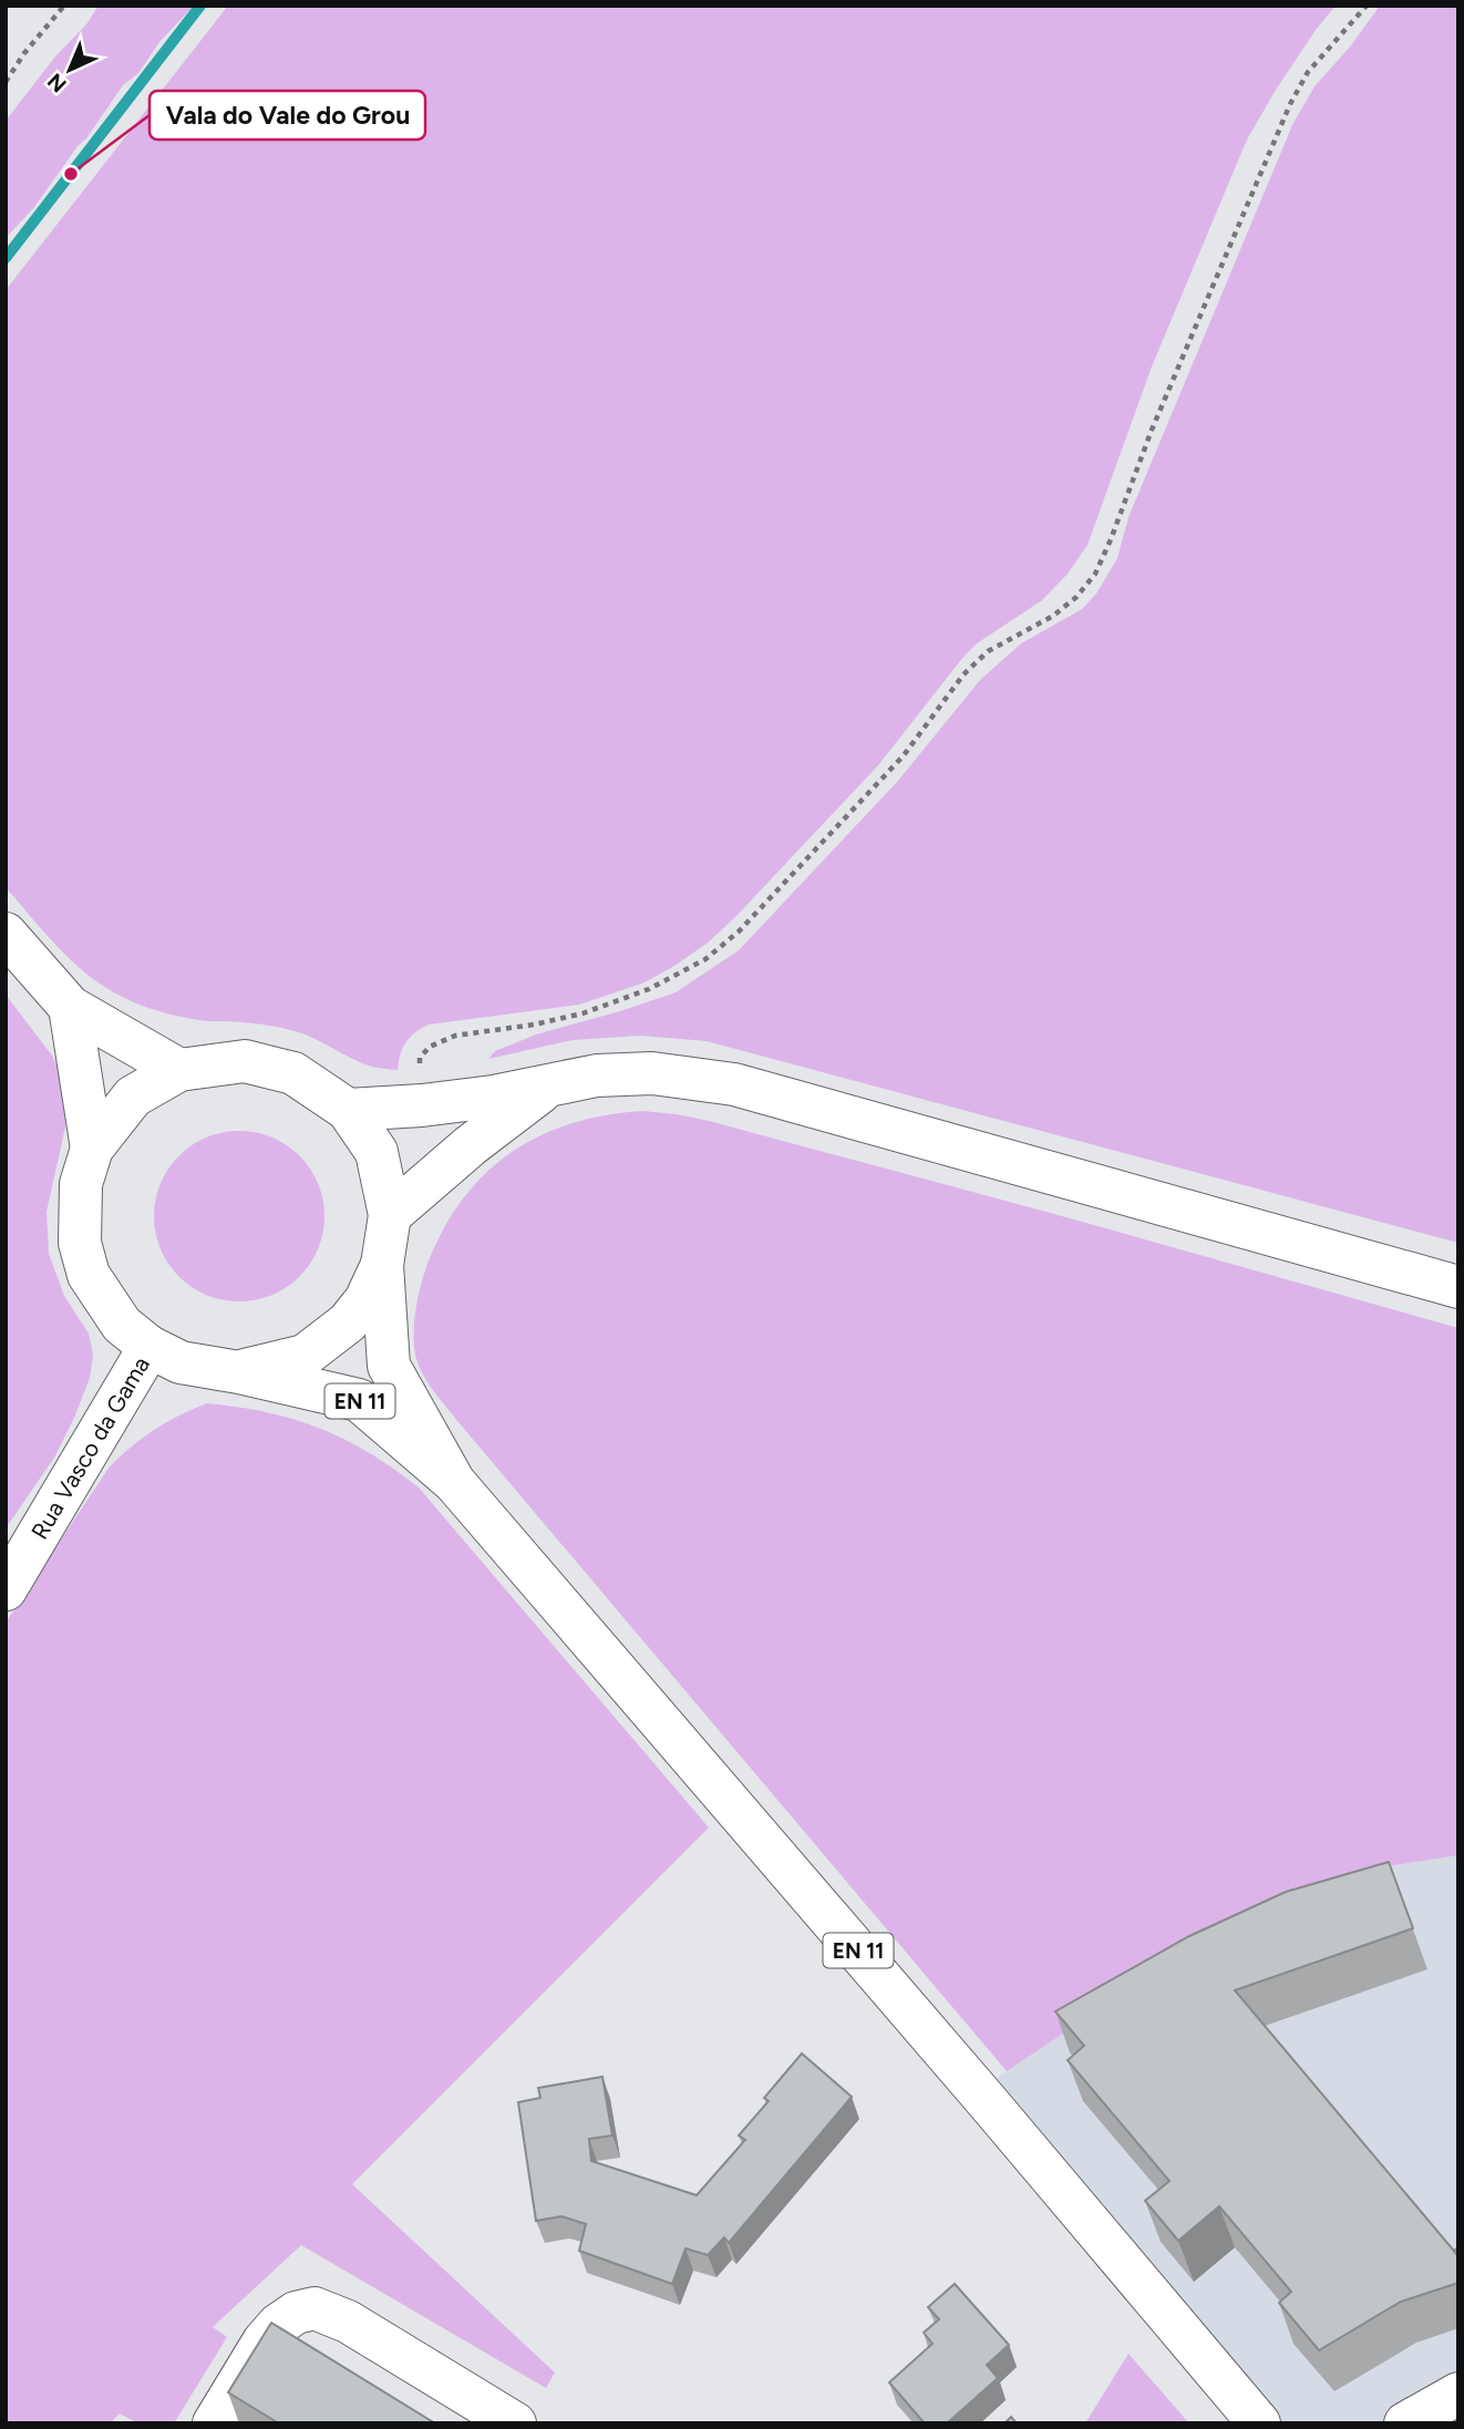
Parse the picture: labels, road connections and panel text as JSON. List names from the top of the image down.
{
  "streets": {
    "main road": ["EN 11", "Rua Vasco da Gama"]
  },
  "places": ["Vala do Vale do Grou"],
  "north": "bottom left"
}
